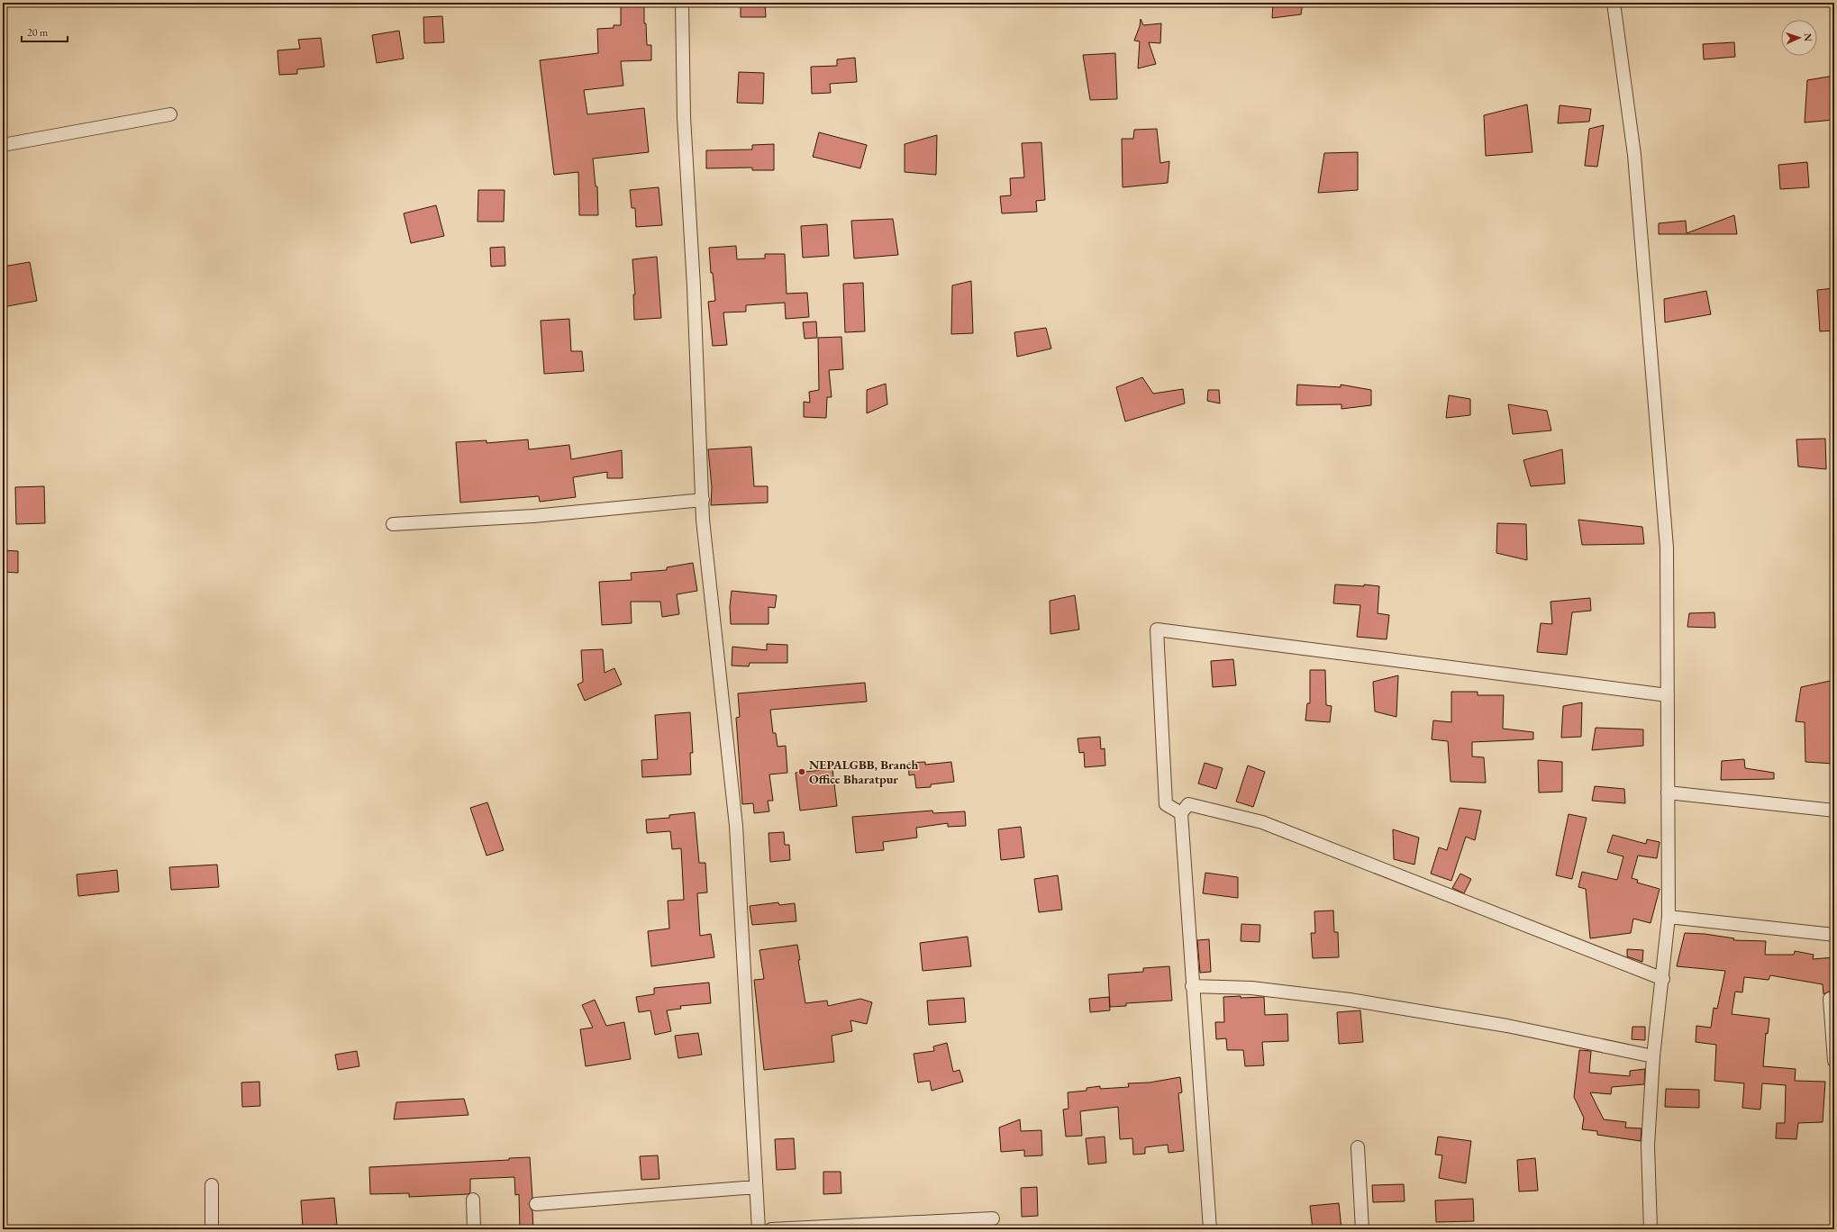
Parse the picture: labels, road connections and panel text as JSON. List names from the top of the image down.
{
  "places": ["NEPALGBB, Branch Office Bharatpur"],
  "scale_bar": "20 m",
  "north": "right"
}
